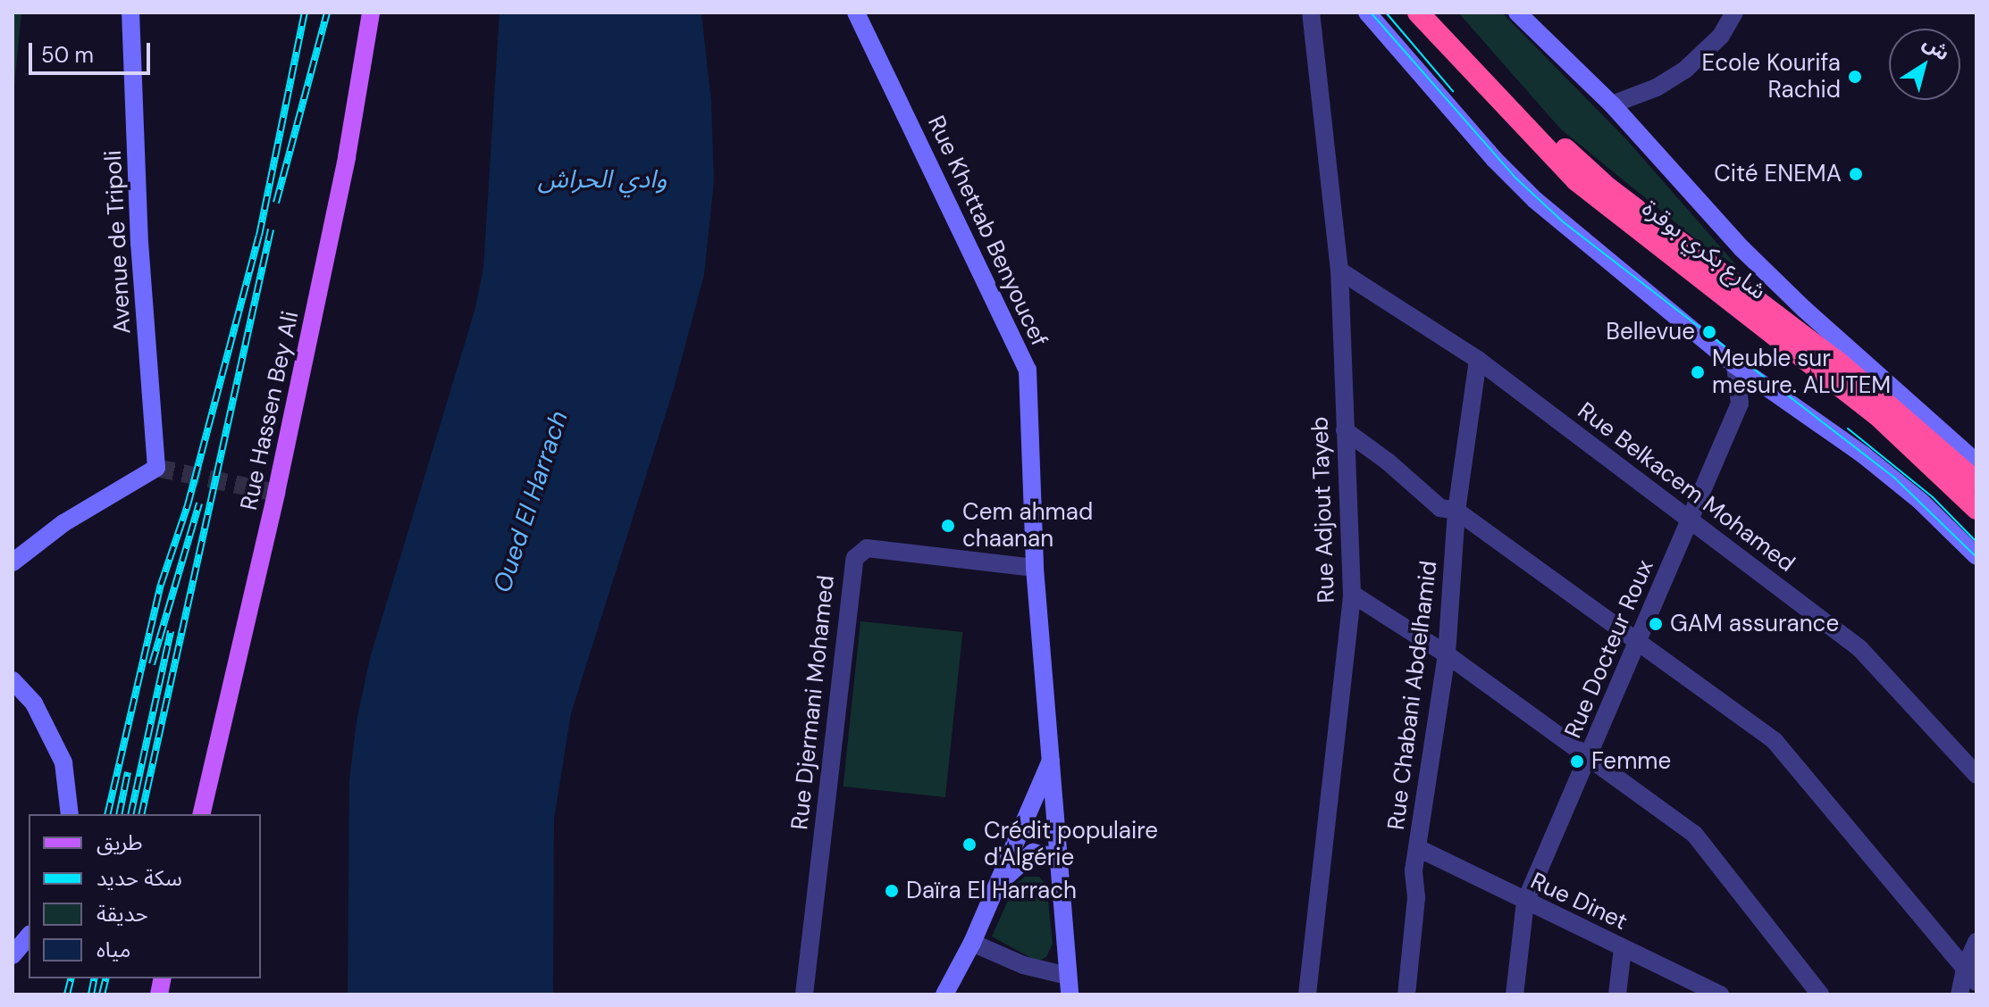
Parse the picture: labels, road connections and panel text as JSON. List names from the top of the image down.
{
  "streets": {
    "highway": ["شارع بكري بوقرة"],
    "main road": ["Rue Khettab Benyoucef", "Avenue de Tripoli", "Rue Hassen Bey Ali"],
    "street": [
      "Rue Belkacem Mohamed",
      "Rue Adjout Tayeb",
      "Rue Docteur Roux",
      "Rue Chabani Abdelhamid",
      "Rue Djermani Mohamed",
      "Rue Dinet"
    ]
  },
  "crossings": [
    ["Rue Khettab Benyoucef", "Rue Djermani Mohamed"],
    ["Rue Belkacem Mohamed", "Rue Adjout Tayeb"],
    ["Rue Belkacem Mohamed", "Rue Docteur Roux"],
    ["Rue Belkacem Mohamed", "Rue Chabani Abdelhamid"],
    ["Rue Docteur Roux", "Rue Dinet"],
    ["Rue Chabani Abdelhamid", "Rue Dinet"]
  ],
  "water": ["وادي الحراش", "Oued El Harrach"],
  "places": [
    "Ecole Kourifa Rachid",
    "Cité ENEMA",
    "Bellevue",
    "Meuble sur mesure. ALUTEM",
    "Cem ahmad chaanan",
    "GAM assurance",
    "Femme",
    "Crédit populaire d'Algérie",
    "Daïra El Harrach"
  ],
  "legend": [
    "طريق",
    "سكة حديد",
    "حديقة",
    "مياه"
  ],
  "scale_bar": "50 m",
  "north": "top right"
}
